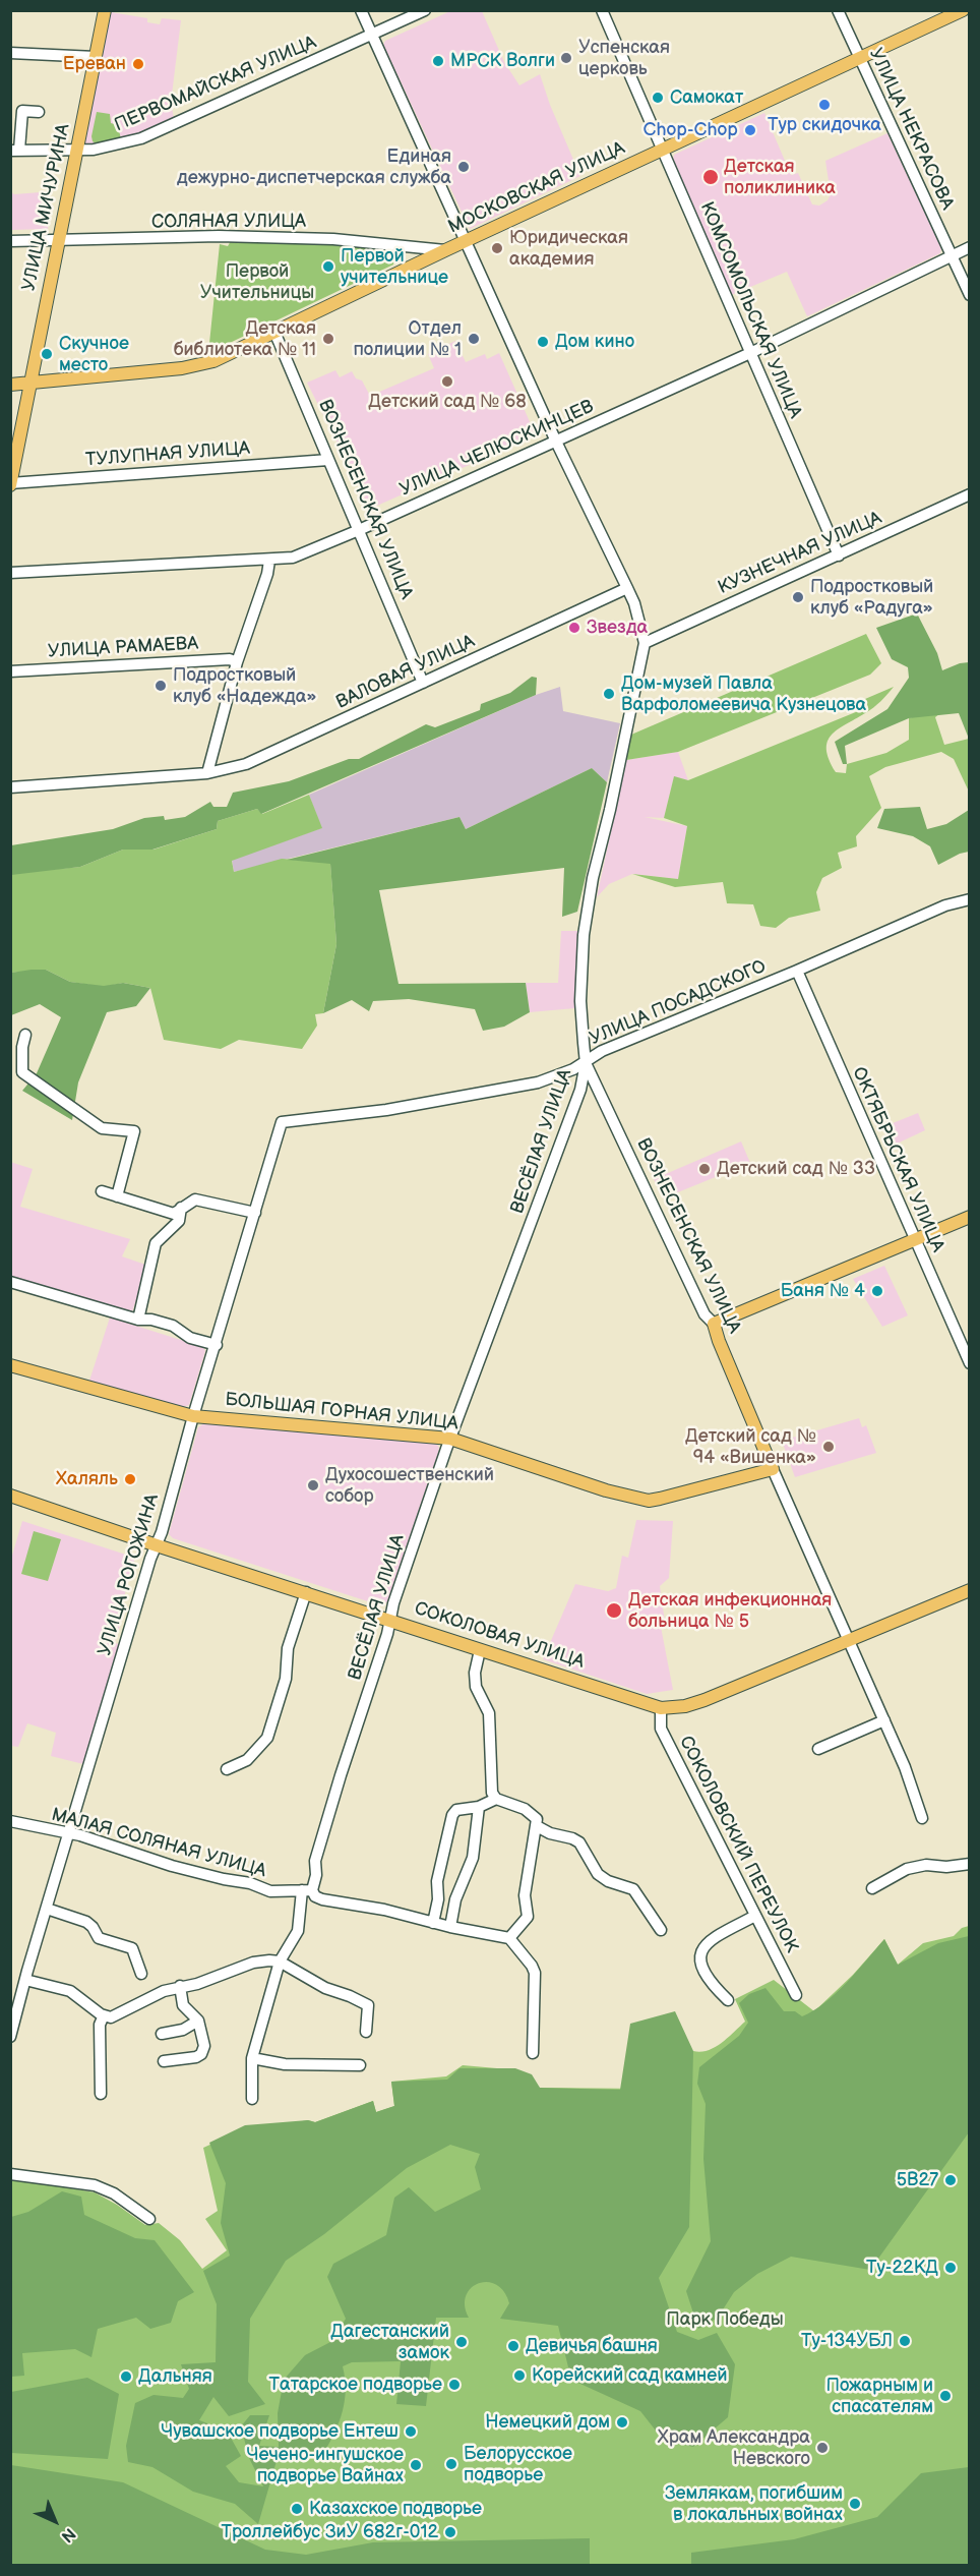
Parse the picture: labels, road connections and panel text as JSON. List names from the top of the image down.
{
  "streets": {
    "main road": [
      "МОСКОВСКАЯ УЛИЦА",
      "УЛИЦА МИЧУРИНА",
      "ВОЗНЕСЕНСКАЯ УЛИЦА",
      "БОЛЬШАЯ ГОРНАЯ УЛИЦА",
      "СОКОЛОВАЯ УЛИЦА"
    ],
    "street": [
      "ПЕРВОМАЙСКАЯ УЛИЦА",
      "УЛИЦА НЕКРАСОВА",
      "СОЛЯНАЯ УЛИЦА",
      "КОМСОМОЛЬСКАЯ УЛИЦА",
      "УЛИЦА ЧЕЛЮСКИНЦЕВ",
      "ТУЛУПНАЯ УЛИЦА",
      "КУЗНЕЧНАЯ УЛИЦА",
      "УЛИЦА РАМАЕВА",
      "ВАЛОВАЯ УЛИЦА",
      "УЛИЦА ПОСАДСКОГО",
      "ВЕСЁЛАЯ УЛИЦА",
      "ОКТЯБРЬСКАЯ УЛИЦА",
      "УЛИЦА РОГОЖИНА",
      "МАЛАЯ СОЛЯНАЯ УЛИЦА",
      "СОКОЛОВСКИЙ ПЕРЕУЛОК"
    ]
  },
  "crossings": [
    ["ПЕРВОМАЙСКАЯ УЛИЦА", "УЛИЦА МИЧУРИНА"],
    ["УЛИЦА НЕКРАСОВА", "МОСКОВСКАЯ УЛИЦА"],
    ["УЛИЦА НЕКРАСОВА", "УЛИЦА ЧЕЛЮСКИНЦЕВ"],
    ["МОСКОВСКАЯ УЛИЦА", "УЛИЦА МИЧУРИНА"],
    ["МОСКОВСКАЯ УЛИЦА", "СОЛЯНАЯ УЛИЦА"],
    ["МОСКОВСКАЯ УЛИЦА", "КОМСОМОЛЬСКАЯ УЛИЦА"],
    ["МОСКОВСКАЯ УЛИЦА", "ВОЗНЕСЕНСКАЯ УЛИЦА"],
    ["УЛИЦА МИЧУРИНА", "СОЛЯНАЯ УЛИЦА"],
    ["УЛИЦА МИЧУРИНА", "ТУЛУПНАЯ УЛИЦА"],
    ["КОМСОМОЛЬСКАЯ УЛИЦА", "УЛИЦА ЧЕЛЮСКИНЦЕВ"],
    ["КОМСОМОЛЬСКАЯ УЛИЦА", "КУЗНЕЧНАЯ УЛИЦА"],
    ["УЛИЦА ЧЕЛЮСКИНЦЕВ", "ВОЗНЕСЕНСКАЯ УЛИЦА"],
    ["ТУЛУПНАЯ УЛИЦА", "ВОЗНЕСЕНСКАЯ УЛИЦА"],
    ["ВОЗНЕСЕНСКАЯ УЛИЦА", "КУЗНЕЧНАЯ УЛИЦА"],
    ["ВОЗНЕСЕНСКАЯ УЛИЦА", "ВАЛОВАЯ УЛИЦА"],
    ["ВОЗНЕСЕНСКАЯ УЛИЦА", "УЛИЦА ПОСАДСКОГО"],
    ["ВОЗНЕСЕНСКАЯ УЛИЦА", "ВЕСЁЛАЯ УЛИЦА"],
    ["ВОЗНЕСЕНСКАЯ УЛИЦА", "БОЛЬШАЯ ГОРНАЯ УЛИЦА"],
    ["ВОЗНЕСЕНСКАЯ УЛИЦА", "СОКОЛОВАЯ УЛИЦА"],
    ["УЛИЦА ПОСАДСКОГО", "ВЕСЁЛАЯ УЛИЦА"],
    ["УЛИЦА ПОСАДСКОГО", "ОКТЯБРЬСКАЯ УЛИЦА"],
    ["УЛИЦА ПОСАДСКОГО", "УЛИЦА РОГОЖИНА"],
    ["ВЕСЁЛАЯ УЛИЦА", "БОЛЬШАЯ ГОРНАЯ УЛИЦА"],
    ["ВЕСЁЛАЯ УЛИЦА", "СОКОЛОВАЯ УЛИЦА"],
    ["ВЕСЁЛАЯ УЛИЦА", "МАЛАЯ СОЛЯНАЯ УЛИЦА"],
    ["БОЛЬШАЯ ГОРНАЯ УЛИЦА", "УЛИЦА РОГОЖИНА"],
    ["УЛИЦА РОГОЖИНА", "СОКОЛОВАЯ УЛИЦА"],
    ["УЛИЦА РОГОЖИНА", "МАЛАЯ СОЛЯНАЯ УЛИЦА"],
    ["СОКОЛОВАЯ УЛИЦА", "СОКОЛОВСКИЙ ПЕРЕУЛОК"]
  ],
  "parks": ["Первой Учительницы", "Парк Победы"],
  "places": [
    "Успенская церковь",
    "МРСК Волги",
    "Ереван",
    "Самокат",
    "Тур скидочка",
    "Chop-Chop",
    "Единая дежурно-диспетчерская служба",
    "Детская поликлиника",
    "Юридическая академия",
    "Первой учительнице",
    "Детская библиотека № 11",
    "Отдел полиции № 1",
    "Дом кино",
    "Скучное место",
    "Детский сад № 68",
    "Подростковый клуб «Радуга»",
    "Звезда",
    "Подростковый клуб «Надежда»",
    "Дом-музей Павла Варфоломеевича Кузнецова",
    "Детский сад № 33",
    "Баня № 4",
    "Детский сад № 94 «Вишенка»",
    "Халяль",
    "Духосошественский собор",
    "Детская инфекционная больница № 5",
    "5В27",
    "Ту-22КД",
    "Ту-134УБЛ",
    "Дагестанский замок",
    "Девичья башня",
    "Корейский сад камней",
    "Дальняя",
    "Татарское подворье",
    "Пожарным и спасателям",
    "Немецкий дом",
    "Чувашское подворье Ентеш",
    "Храм Александра Невского",
    "Белорусское подворье",
    "Чечено-ингушское подворье Вайнах",
    "Землякам, погибшим в локальных войнах",
    "Казахское подворье",
    "Троллейбус ЗиУ 682г-012"
  ],
  "north": "bottom right"
}
